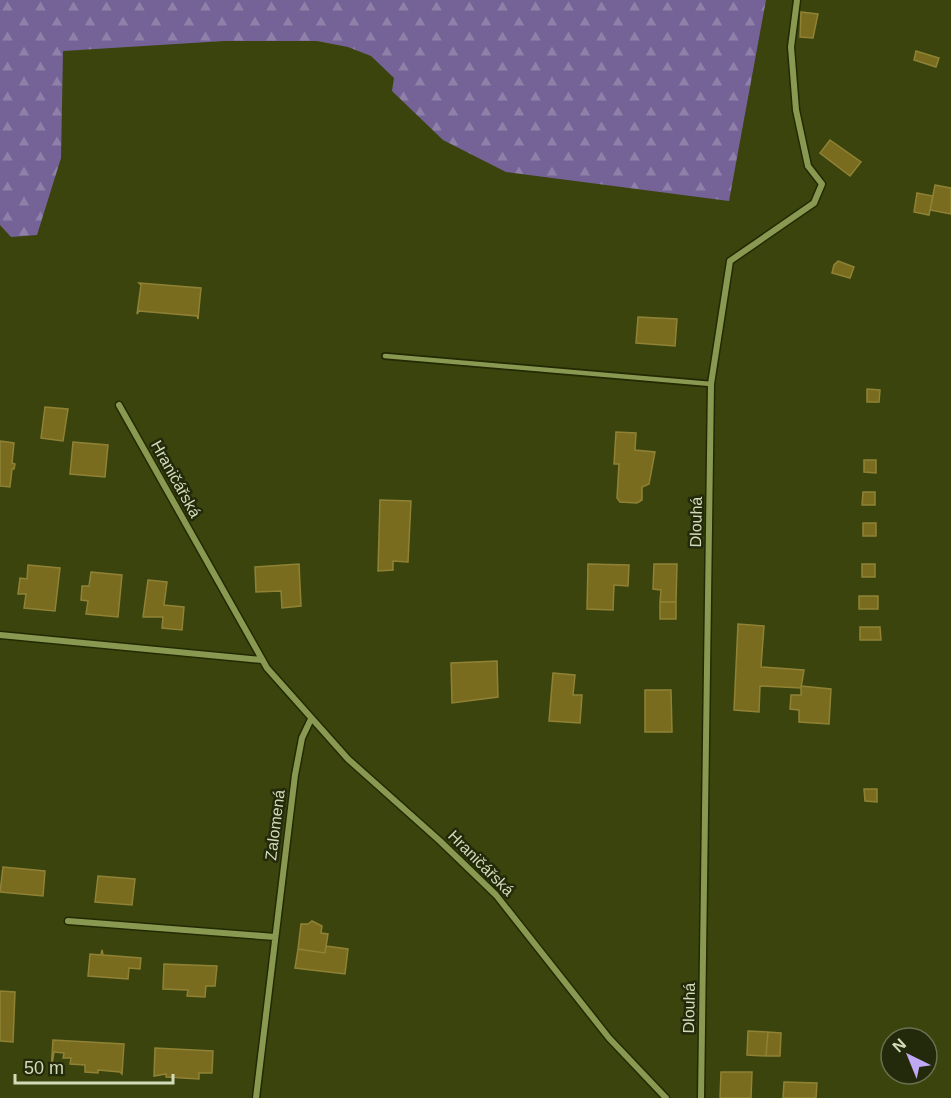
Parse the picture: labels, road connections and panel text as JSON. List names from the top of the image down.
{
  "streets": {
    "street": ["Hraničářská", "Dlouhá", "Zalomená"]
  },
  "crossings": [
    ["Hraničářská", "Zalomená"]
  ],
  "scale_bar": "50 m",
  "north": "top left"
}
